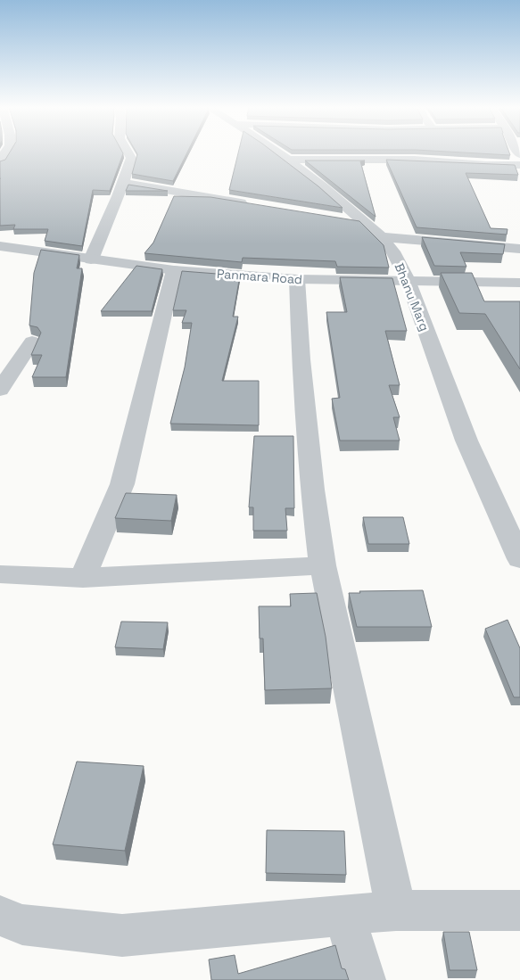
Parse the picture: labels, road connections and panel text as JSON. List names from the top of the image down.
{
  "streets": {
    "street": ["Panmara Road", "Bhanu Marg"]
  },
  "crossings": [
    ["Panmara Road", "Bhanu Marg"]
  ]
}
